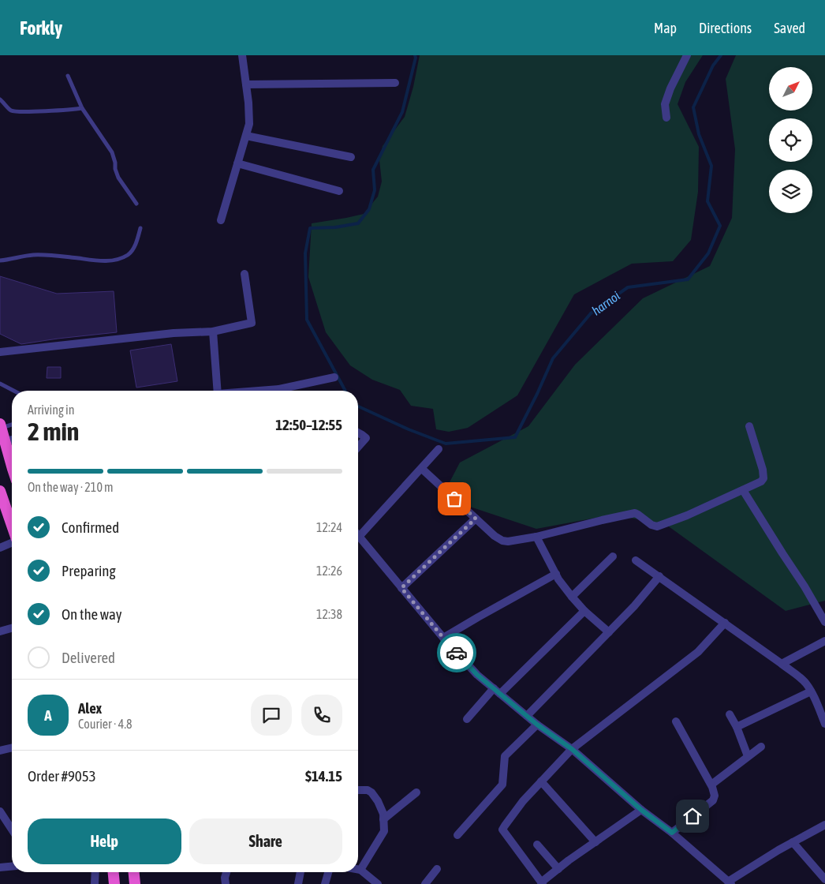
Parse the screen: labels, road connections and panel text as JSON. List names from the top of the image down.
{
  "water": ["harnoi"],
  "north": "top right",
  "page": {
    "header": "Forkly",
    "nav": ["Map", "Directions", "Saved"],
    "heading": ["2 min", "Arriving in", "12:50–12:55"],
    "panel": [
      "Alex",
      "Courier · 4.8",
      "Order #9053",
      "$14.15"
    ],
    "bar": "On the way · 210 m",
    "list": [
      ["Confirmed", "12:24"],
      ["Preparing", "12:26"],
      ["On the way", "12:38"],
      "Delivered"
    ],
    "round": "A",
    "buttons": ["Help", "Share"]
  }
}
